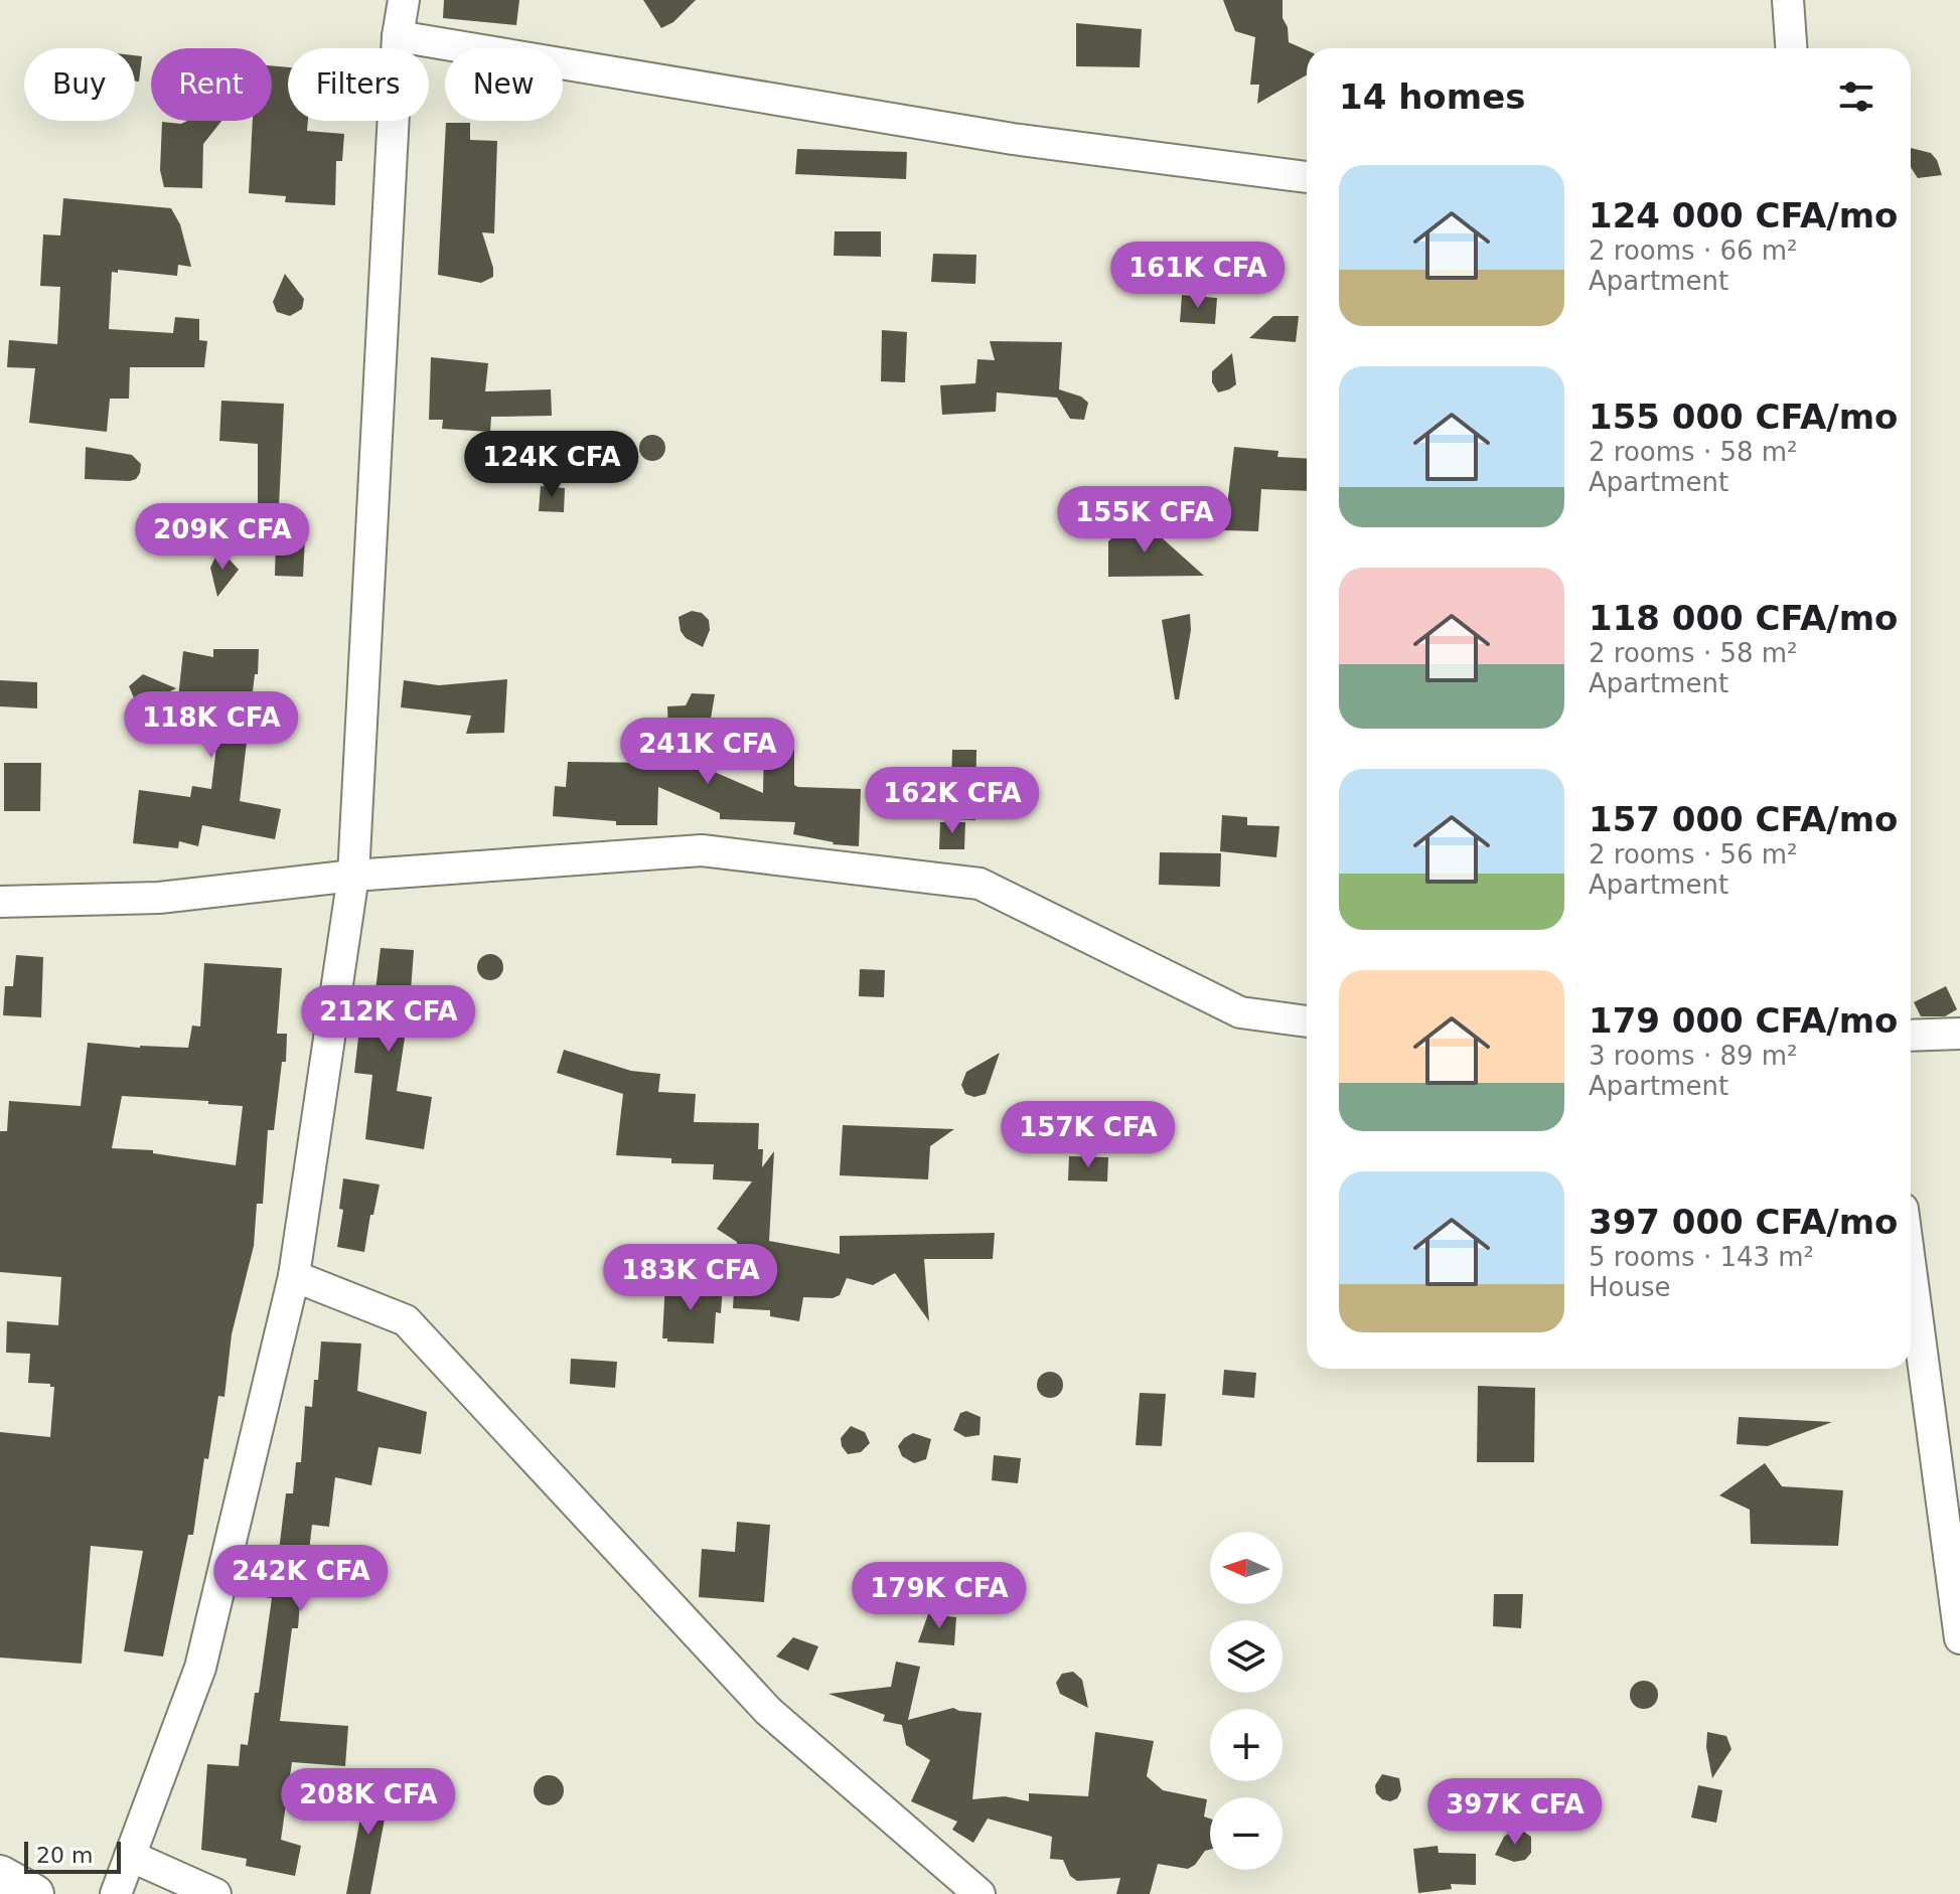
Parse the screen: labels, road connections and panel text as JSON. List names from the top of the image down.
{
  "scale_bar": "20 m",
  "north": "left",
  "page": {
    "chip": [
      "Buy",
      "Rent",
      "Filters",
      "New"
    ],
    "heading": "14 homes",
    "list": [
      {
        "name": "124 000 CFA/mo",
        "note": "2 rooms · 66 m² · Apartment"
      },
      {
        "name": "155 000 CFA/mo",
        "note": "2 rooms · 58 m² · Apartment"
      },
      {
        "name": "118 000 CFA/mo",
        "note": "2 rooms · 58 m² · Apartment"
      },
      {
        "name": "157 000 CFA/mo",
        "note": "2 rooms · 56 m² · Apartment"
      },
      {
        "name": "179 000 CFA/mo",
        "note": "3 rooms · 89 m² · Apartment"
      },
      {
        "name": "397 000 CFA/mo",
        "note": "5 rooms · 143 m² · House"
      }
    ],
    "price": [
      "161K CFA",
      "124K CFA",
      "155K CFA",
      "209K CFA",
      "118K CFA",
      "241K CFA",
      "162K CFA",
      "212K CFA",
      "157K CFA",
      "183K CFA",
      "242K CFA",
      "179K CFA",
      "208K CFA",
      "397K CFA"
    ],
    "map_buttons": ["+", "−"],
    "scale": "20 m"
  }
}
